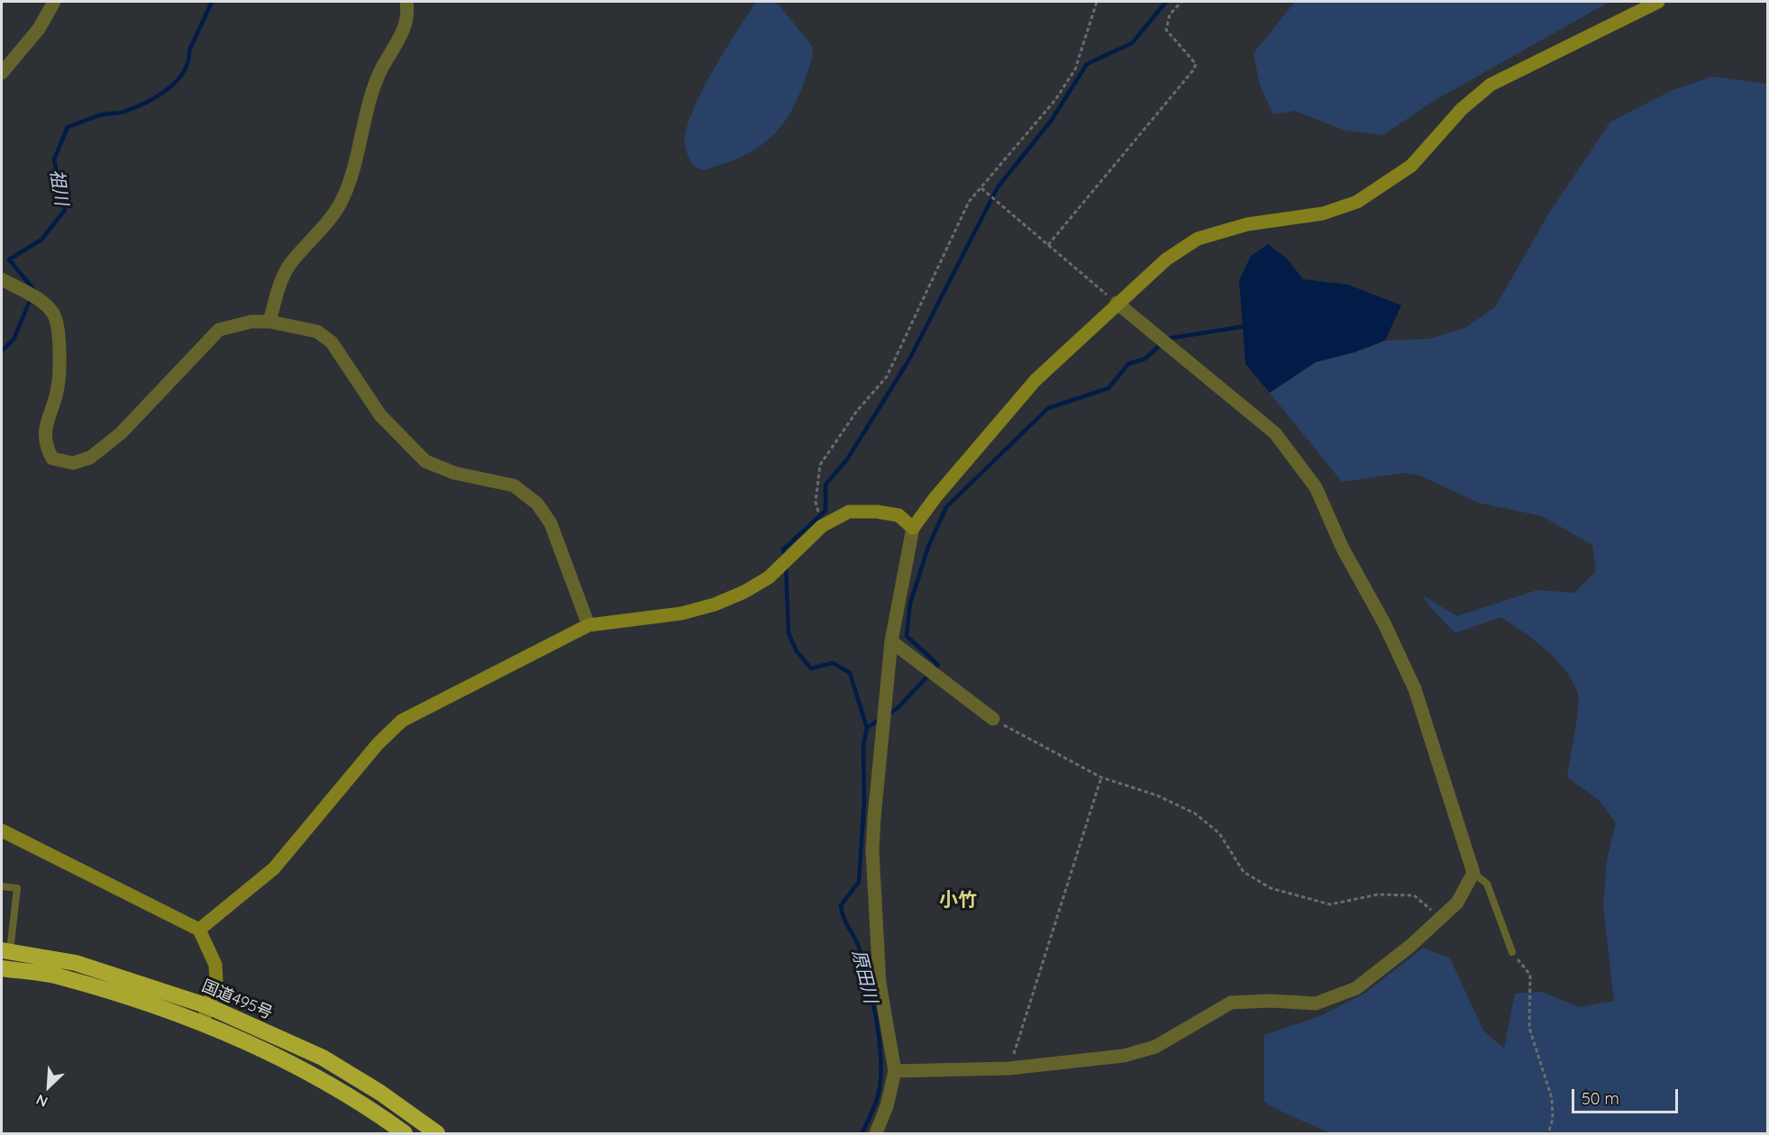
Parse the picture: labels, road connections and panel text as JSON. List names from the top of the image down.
{
  "streets": {
    "highway": ["国道495号"]
  },
  "districts": ["小竹"],
  "water": ["祖川", "原田川"],
  "scale_bar": "50 m",
  "north": "bottom left"
}
